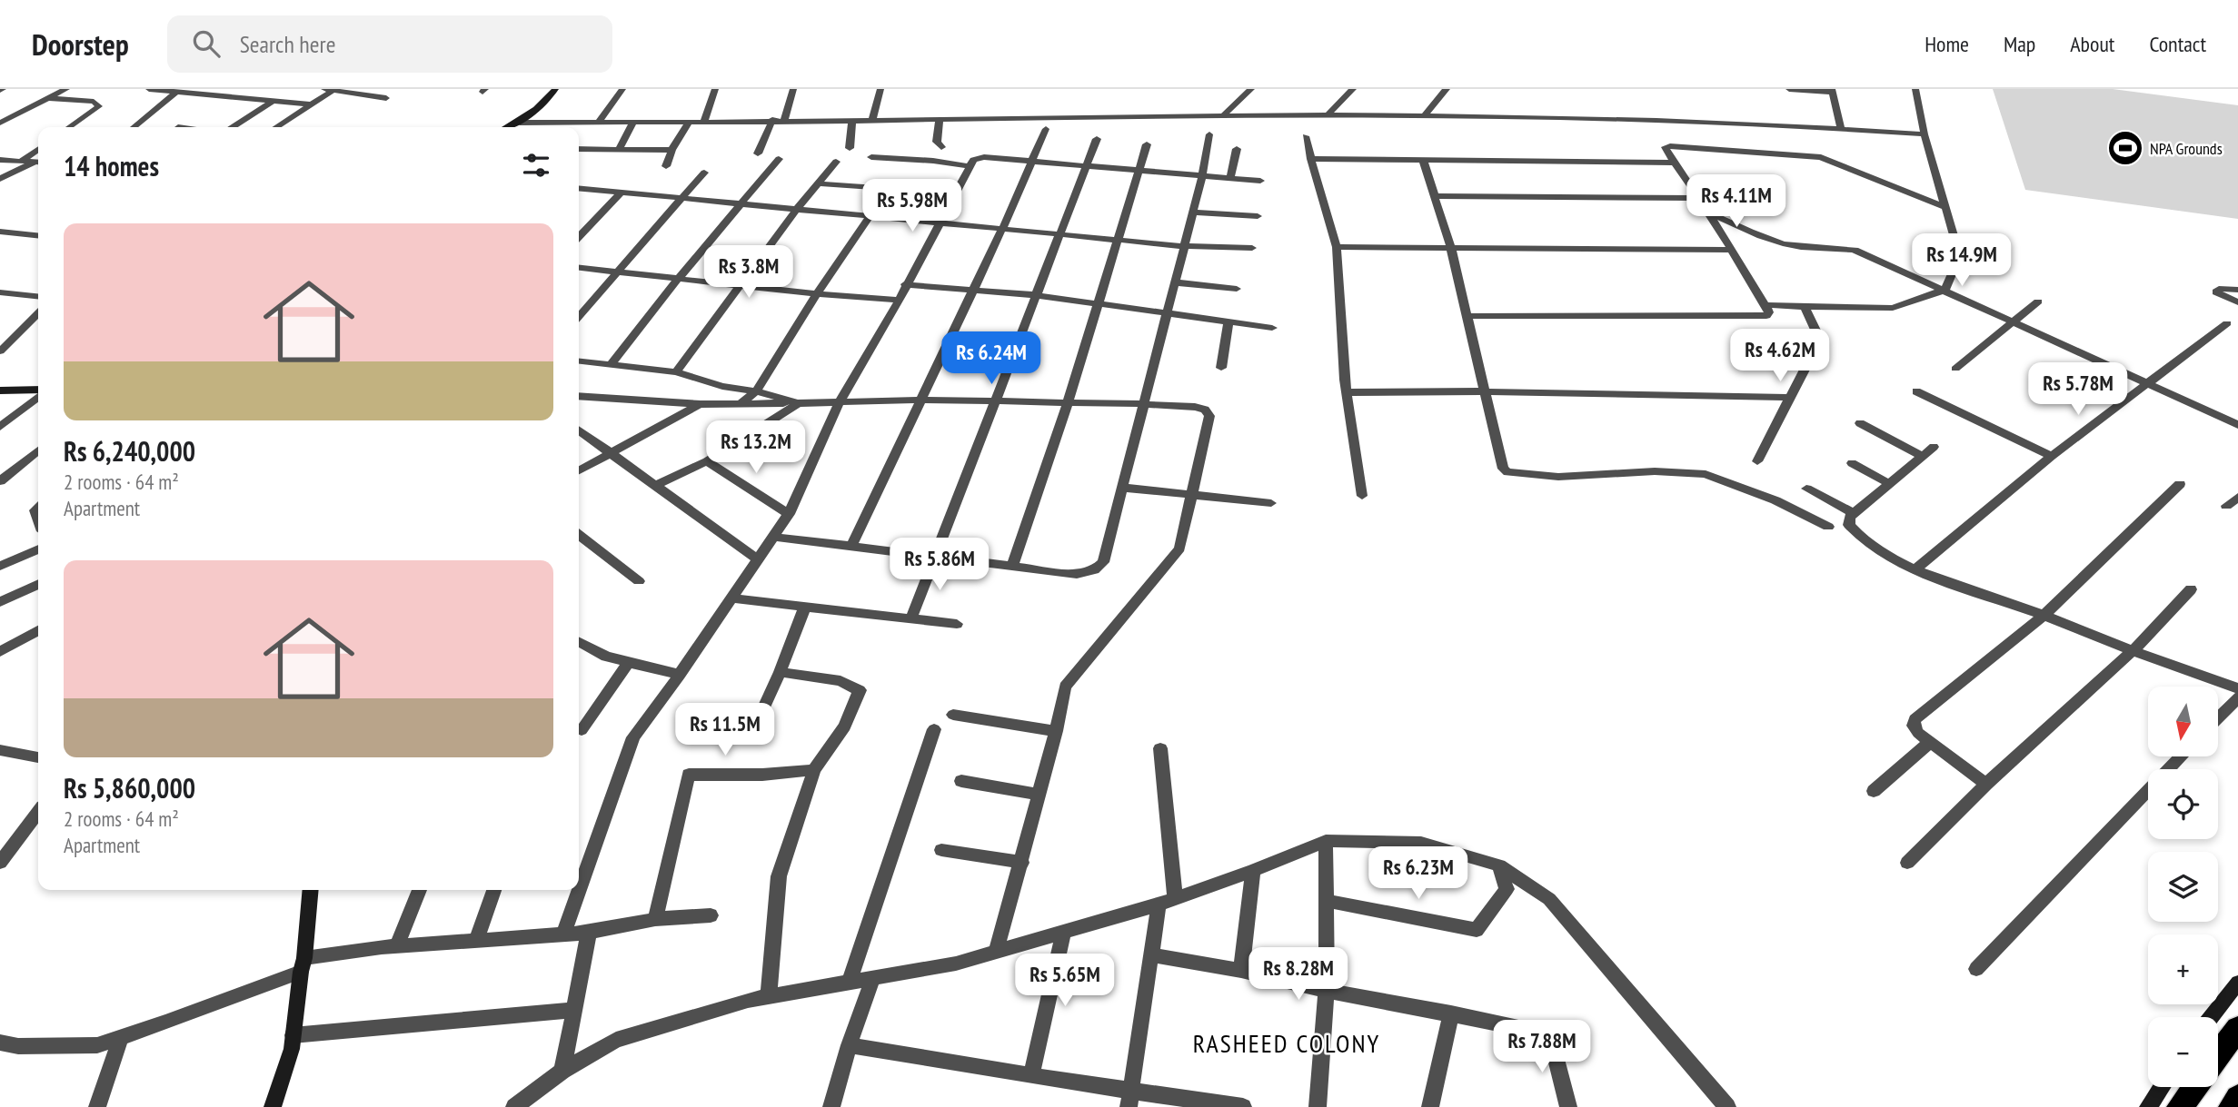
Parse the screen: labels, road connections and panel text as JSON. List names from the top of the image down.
{
  "districts": ["RASHEED COLONY"],
  "places": {
    "sports": ["NPA Grounds"]
  },
  "north": "bottom",
  "page": {
    "header": "Doorstep",
    "search": "Search here",
    "nav": [
      "Home",
      "Map",
      "About",
      "Contact"
    ],
    "heading": "14 homes",
    "price": [
      "Rs 4.11M",
      "Rs 5.98M",
      "Rs 14.9M",
      "Rs 3.8M",
      "Rs 4.62M",
      "Rs 6.24M",
      "Rs 5.78M",
      "Rs 13.2M",
      "Rs 5.86M",
      "Rs 11.5M",
      "Rs 6.23M",
      "Rs 8.28M",
      "Rs 5.65M",
      "Rs 7.88M"
    ],
    "list": [
      {
        "name": "Rs 6,240,000",
        "note": "2 rooms · 64 m² · Apartment"
      },
      {
        "name": "Rs 5,860,000",
        "note": "2 rooms · 64 m² · Apartment"
      }
    ],
    "map_buttons": ["+", "−"]
  }
}
